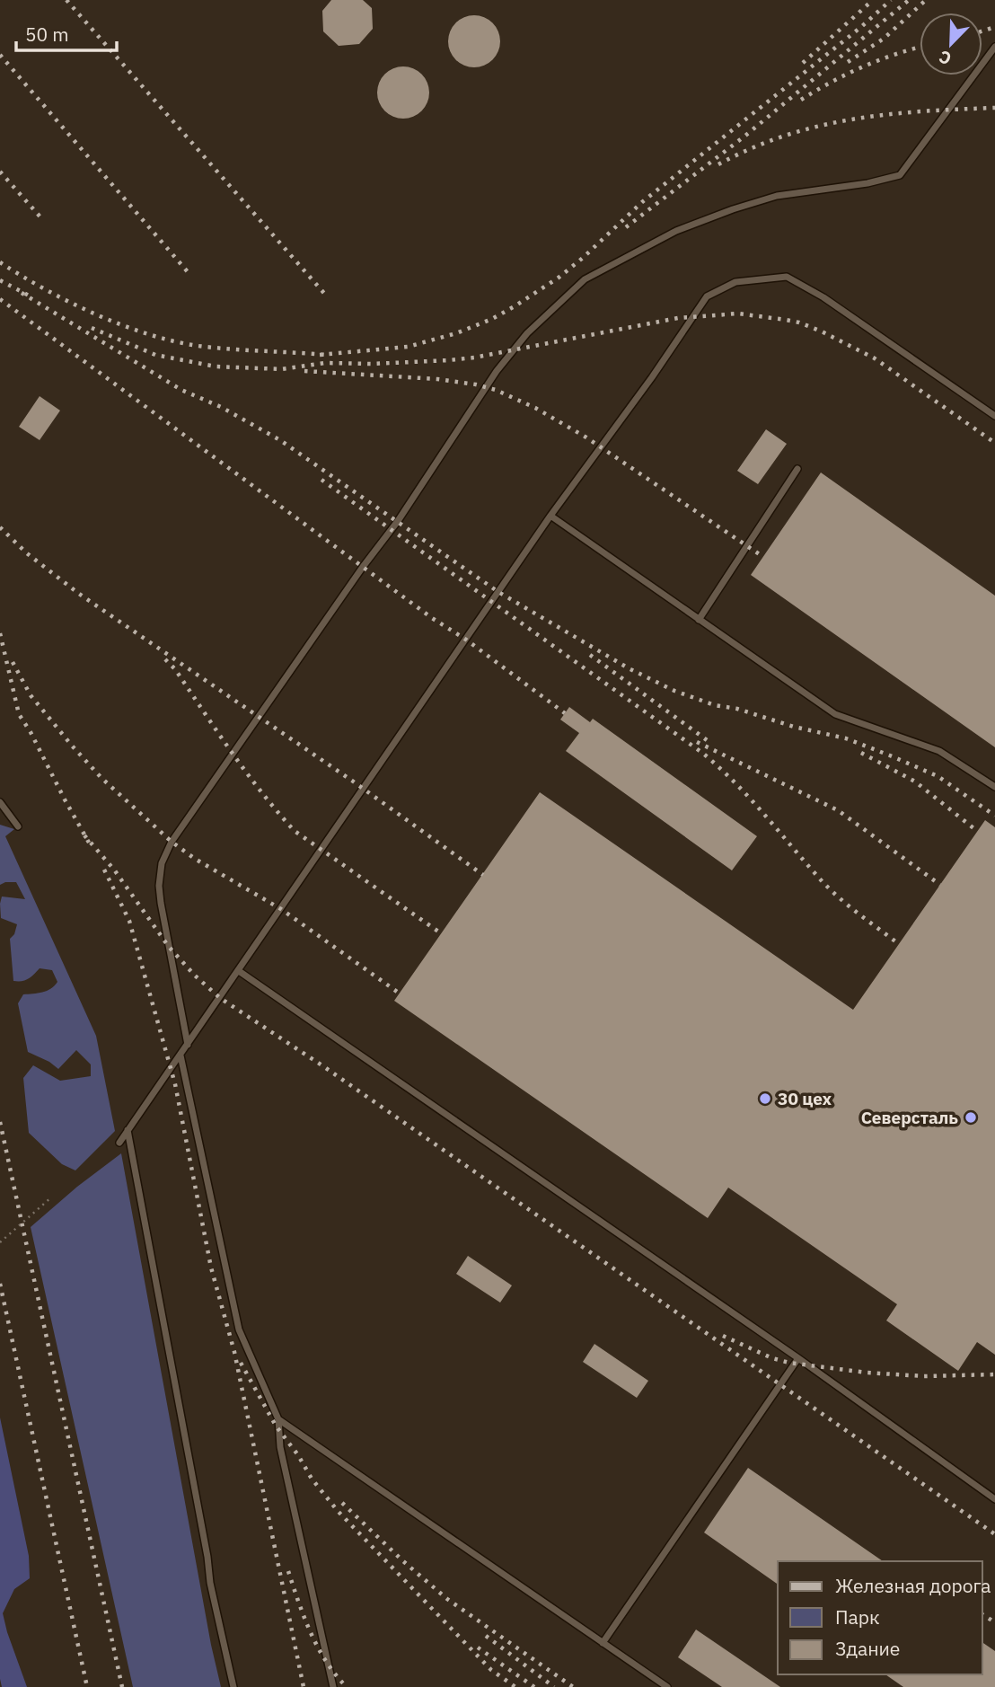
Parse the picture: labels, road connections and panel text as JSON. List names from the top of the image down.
{
  "places": ["30 цех", "Северсталь"],
  "legend": ["Железная дорога", "Парк", "Здание"],
  "scale_bar": "50 m",
  "north": "bottom left"
}
